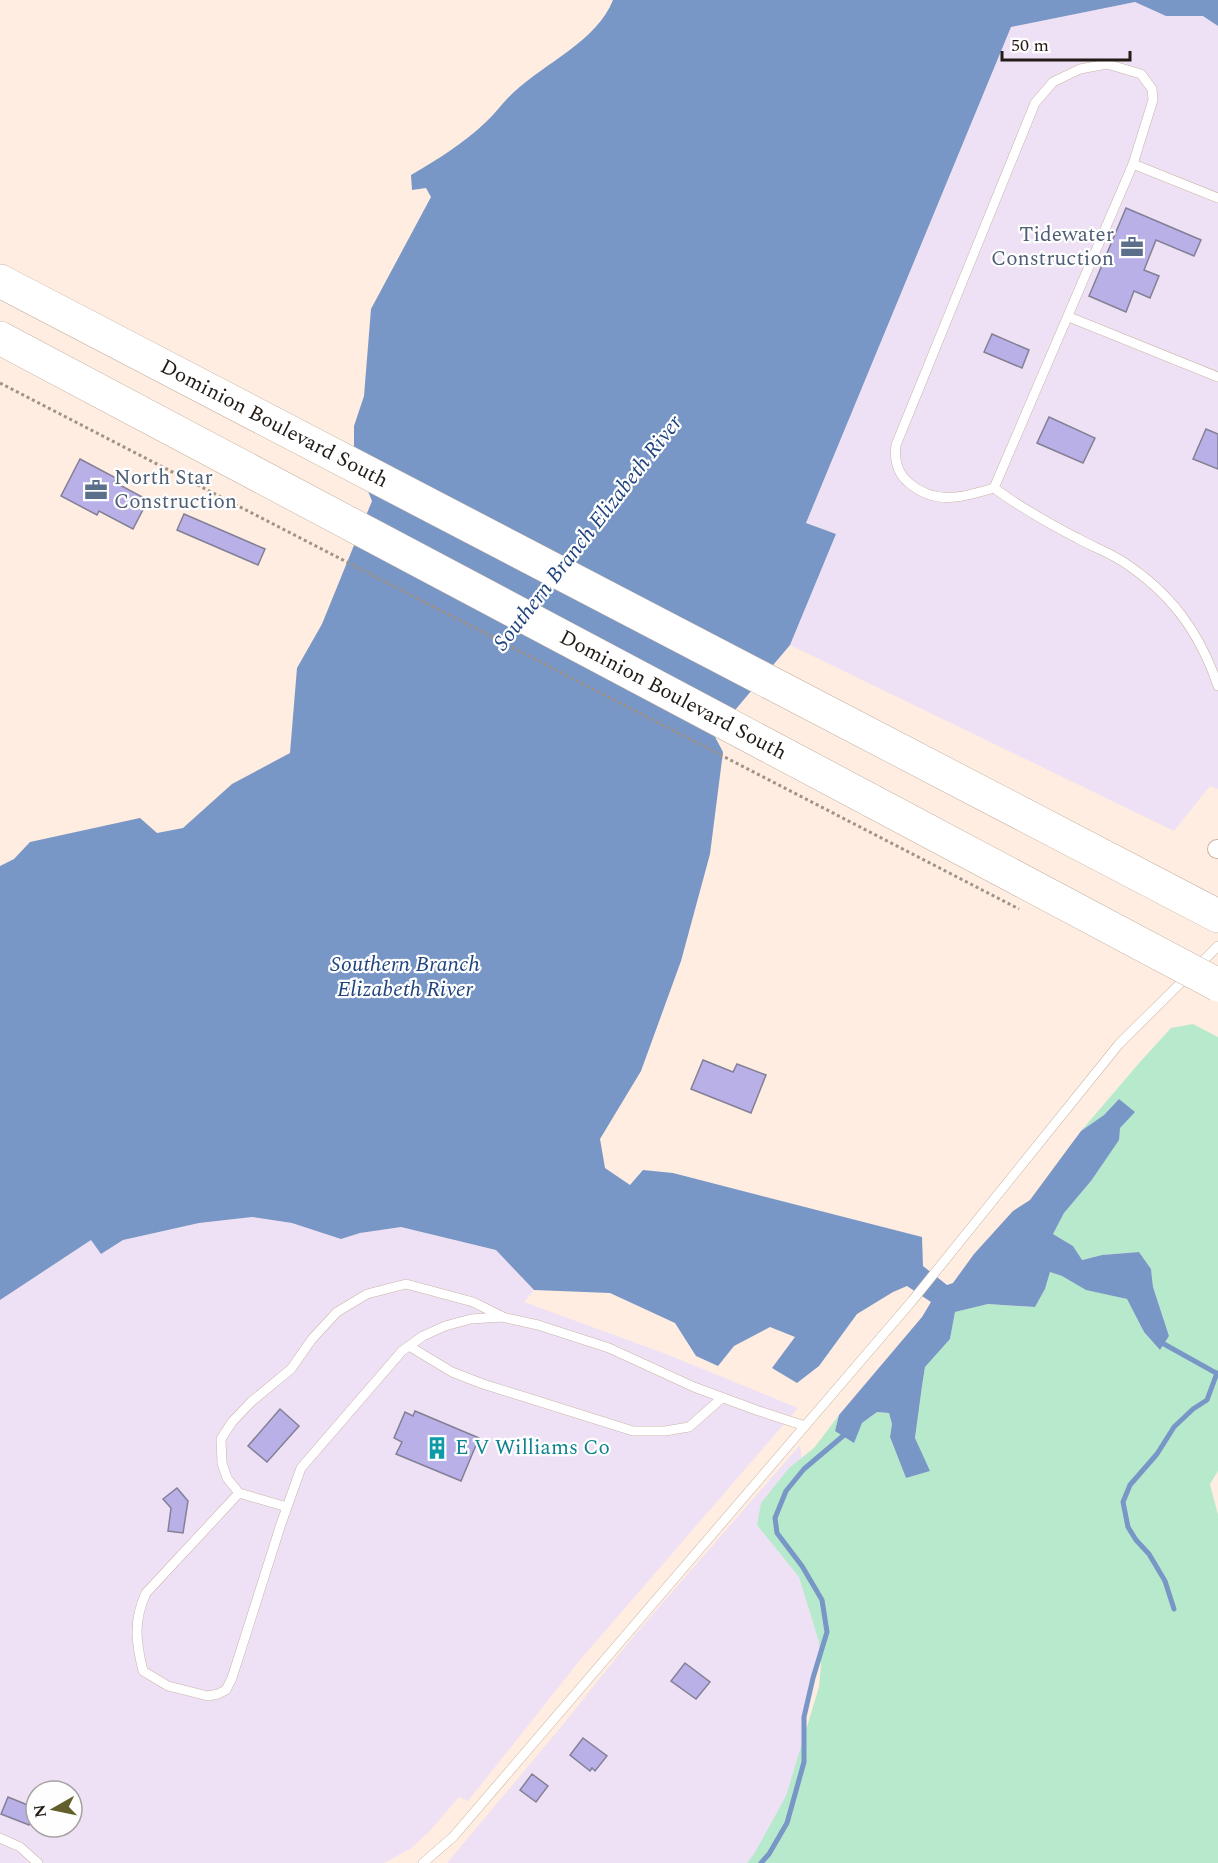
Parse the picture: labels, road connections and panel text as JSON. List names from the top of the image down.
{
  "streets": {
    "highway": ["Dominion Boulevard South"]
  },
  "water": ["Southern Branch Elizabeth River"],
  "places": {
    "office": ["Tidewater Construction", "North Star Construction"],
    "building": ["E V Williams Co"]
  },
  "scale_bar": "50 m",
  "north": "left"
}
